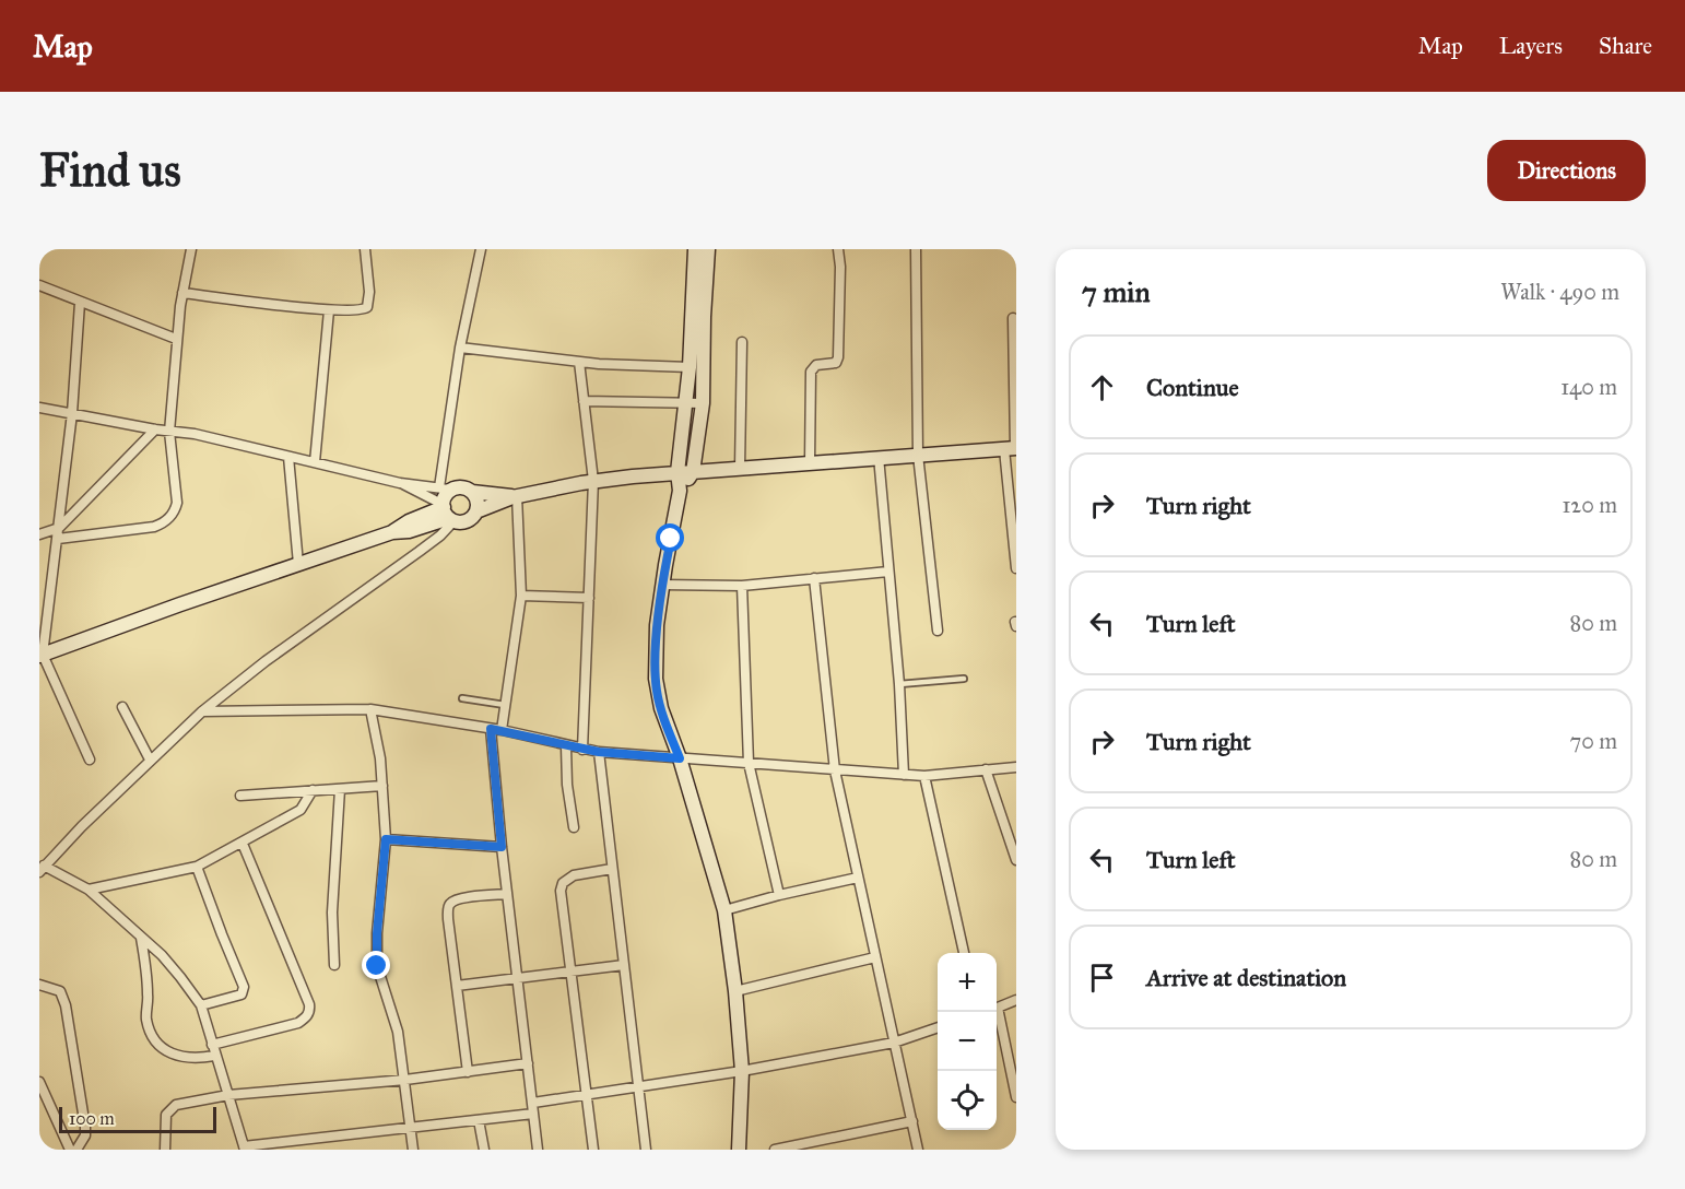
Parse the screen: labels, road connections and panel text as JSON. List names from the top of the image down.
{
  "scale_bar": "100 m",
  "page": {
    "header": "Map",
    "nav": ["Map", "Layers", "Share"],
    "buttons": "Directions",
    "title": "Find us",
    "heading": ["7 min", "Walk · 490 m"],
    "list": [
      ["Continue", "140 m"],
      ["Turn right", "120 m"],
      ["Turn left", "80 m"],
      ["Turn right", "70 m"],
      ["Turn left", "80 m"],
      "Arrive at destination"
    ],
    "map_buttons": ["+", "−"],
    "scale": "100 m"
  }
}
